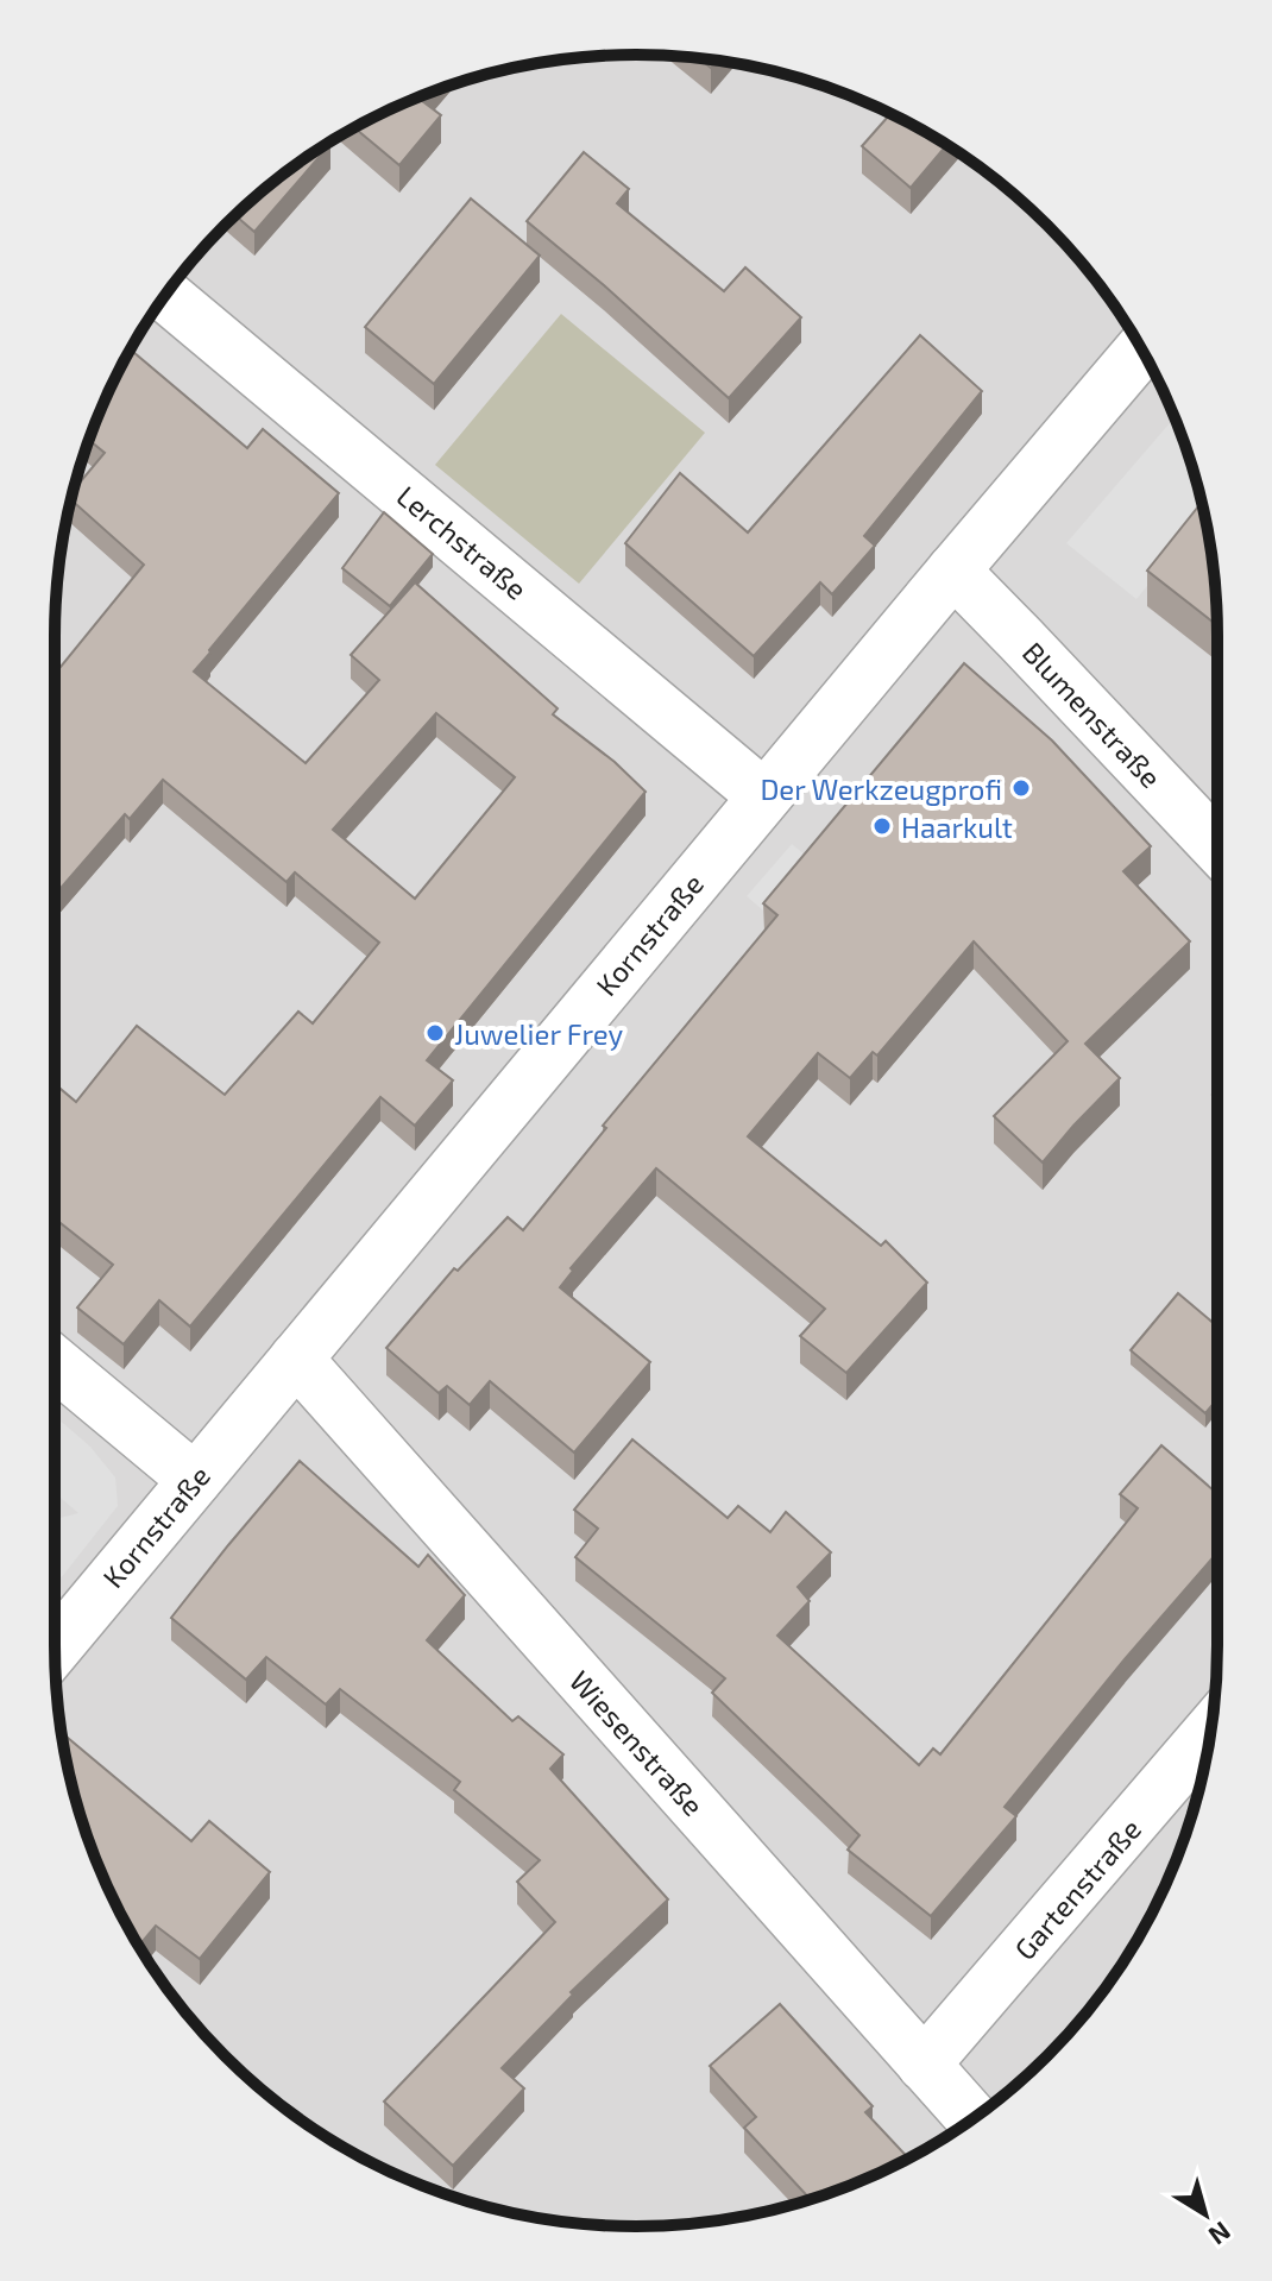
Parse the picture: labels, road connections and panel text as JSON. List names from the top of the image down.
{
  "streets": {
    "street": [
      "Lerchstraße",
      "Blumenstraße",
      "Kornstraße",
      "Wiesenstraße",
      "Gartenstraße"
    ]
  },
  "crossings": [
    ["Lerchstraße", "Kornstraße"],
    ["Blumenstraße", "Kornstraße"],
    ["Kornstraße", "Wiesenstraße"],
    ["Wiesenstraße", "Gartenstraße"]
  ],
  "places": ["Der Werkzeugprofi", "Haarkult", "Juwelier Frey"],
  "north": "bottom right"
}
